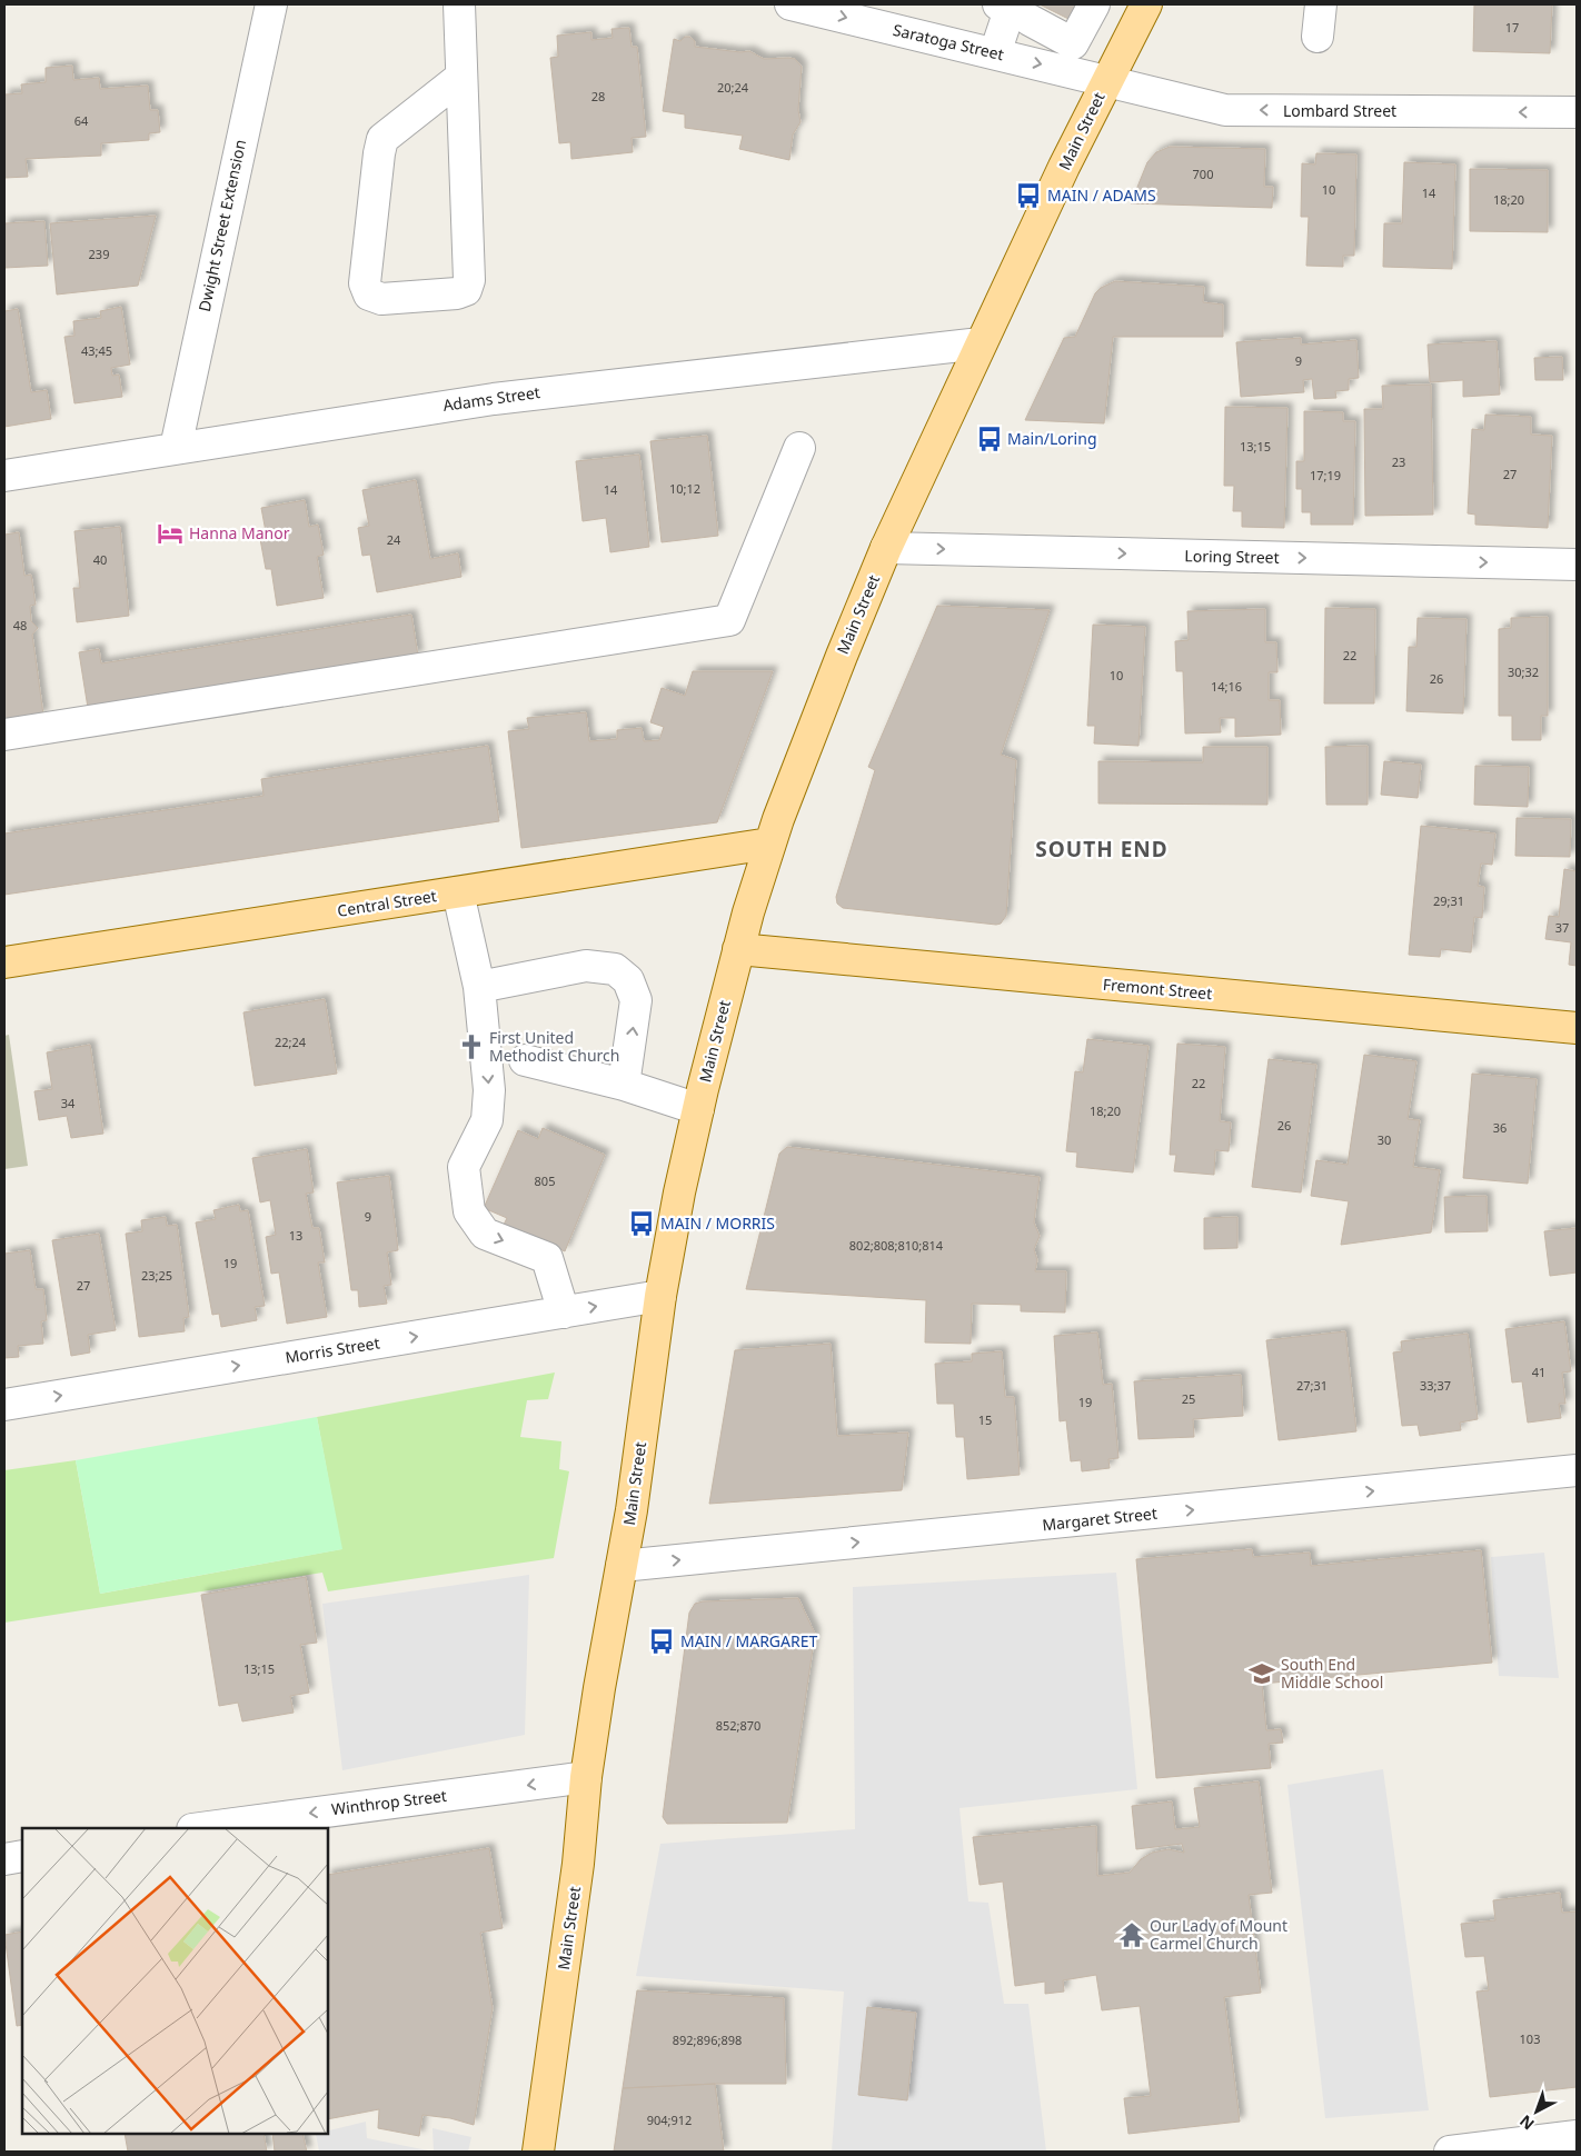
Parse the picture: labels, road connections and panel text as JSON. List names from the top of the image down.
{
  "streets": {
    "main road": ["Main Street", "Central Street", "Fremont Street"],
    "street": [
      "Saratoga Street",
      "Lombard Street",
      "Dwight Street Extension",
      "Adams Street",
      "Loring Street",
      "Morris Street",
      "Margaret Street",
      "Winthrop Street"
    ]
  },
  "crossings": [
    ["Saratoga Street", "Lombard Street"],
    ["Saratoga Street", "Main Street"],
    ["Lombard Street", "Main Street"],
    ["Main Street", "Adams Street"],
    ["Main Street", "Loring Street"],
    ["Main Street", "Central Street"],
    ["Main Street", "Fremont Street"],
    ["Main Street", "Morris Street"],
    ["Main Street", "Margaret Street"],
    ["Main Street", "Winthrop Street"],
    ["Dwight Street Extension", "Adams Street"]
  ],
  "one_way": [
    "Saratoga Street",
    "Lombard Street",
    "Loring Street",
    "Morris Street",
    "Margaret Street",
    "Winthrop Street"
  ],
  "districts": ["SOUTH END"],
  "places": {
    "bus stop": [
      "MAIN / ADAMS",
      "Main/Loring",
      "MAIN / MORRIS",
      "MAIN / MARGARET"
    ],
    "hotel": ["Hanna Manor"],
    "church": ["First United Methodist Church"],
    "school or university": ["South End Middle School"],
    "temple": ["Our Lady of Mount Carmel Church"]
  },
  "house_numbers": [
    "17",
    "20;24",
    "28",
    "64",
    "700",
    "10",
    "14",
    "18;20",
    "239",
    "43;45",
    "9",
    "13;15",
    "23",
    "27",
    "17;19",
    "10;12",
    "14",
    "24",
    "40",
    "48",
    "22",
    "30;32",
    "10",
    "26",
    "14;16",
    "29;31",
    "37",
    "22;24",
    "22",
    "34",
    "18;20",
    "26",
    "36",
    "30",
    "805",
    "9",
    "13",
    "802;808;810;814",
    "19",
    "23;25",
    "27",
    "41",
    "27;31",
    "33;37",
    "25",
    "19",
    "15",
    "13;15",
    "852;870",
    "103",
    "892;896;898",
    "904;912"
  ],
  "north": "bottom left"
}
